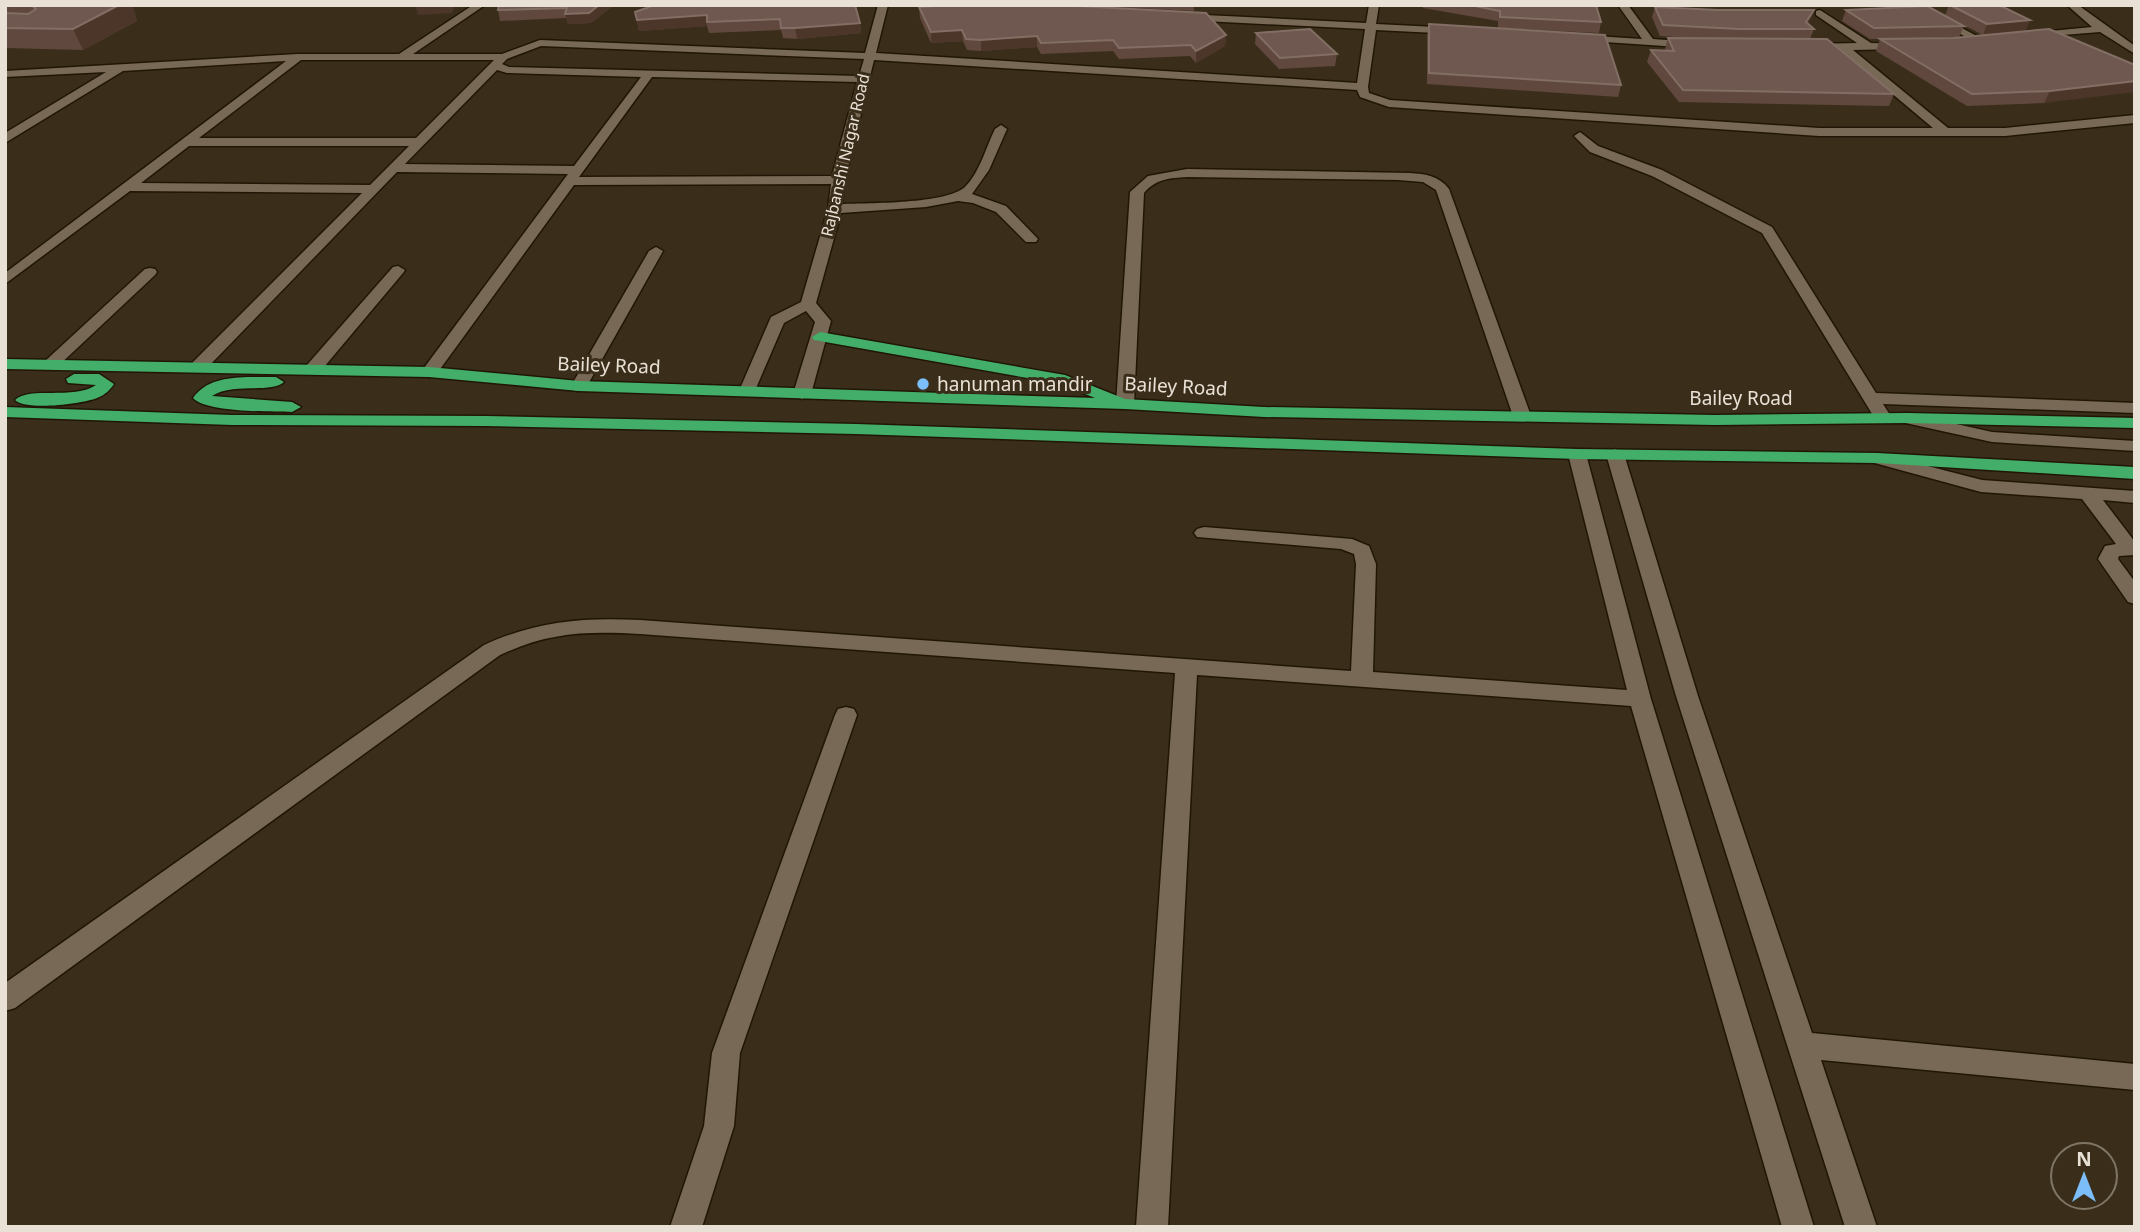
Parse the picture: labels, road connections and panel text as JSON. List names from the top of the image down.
{
  "streets": {
    "highway": ["Bailey Road"],
    "street": ["Rajbanshi Nagar Road"]
  },
  "places": ["hanuman mandir"],
  "north": "top"
}
